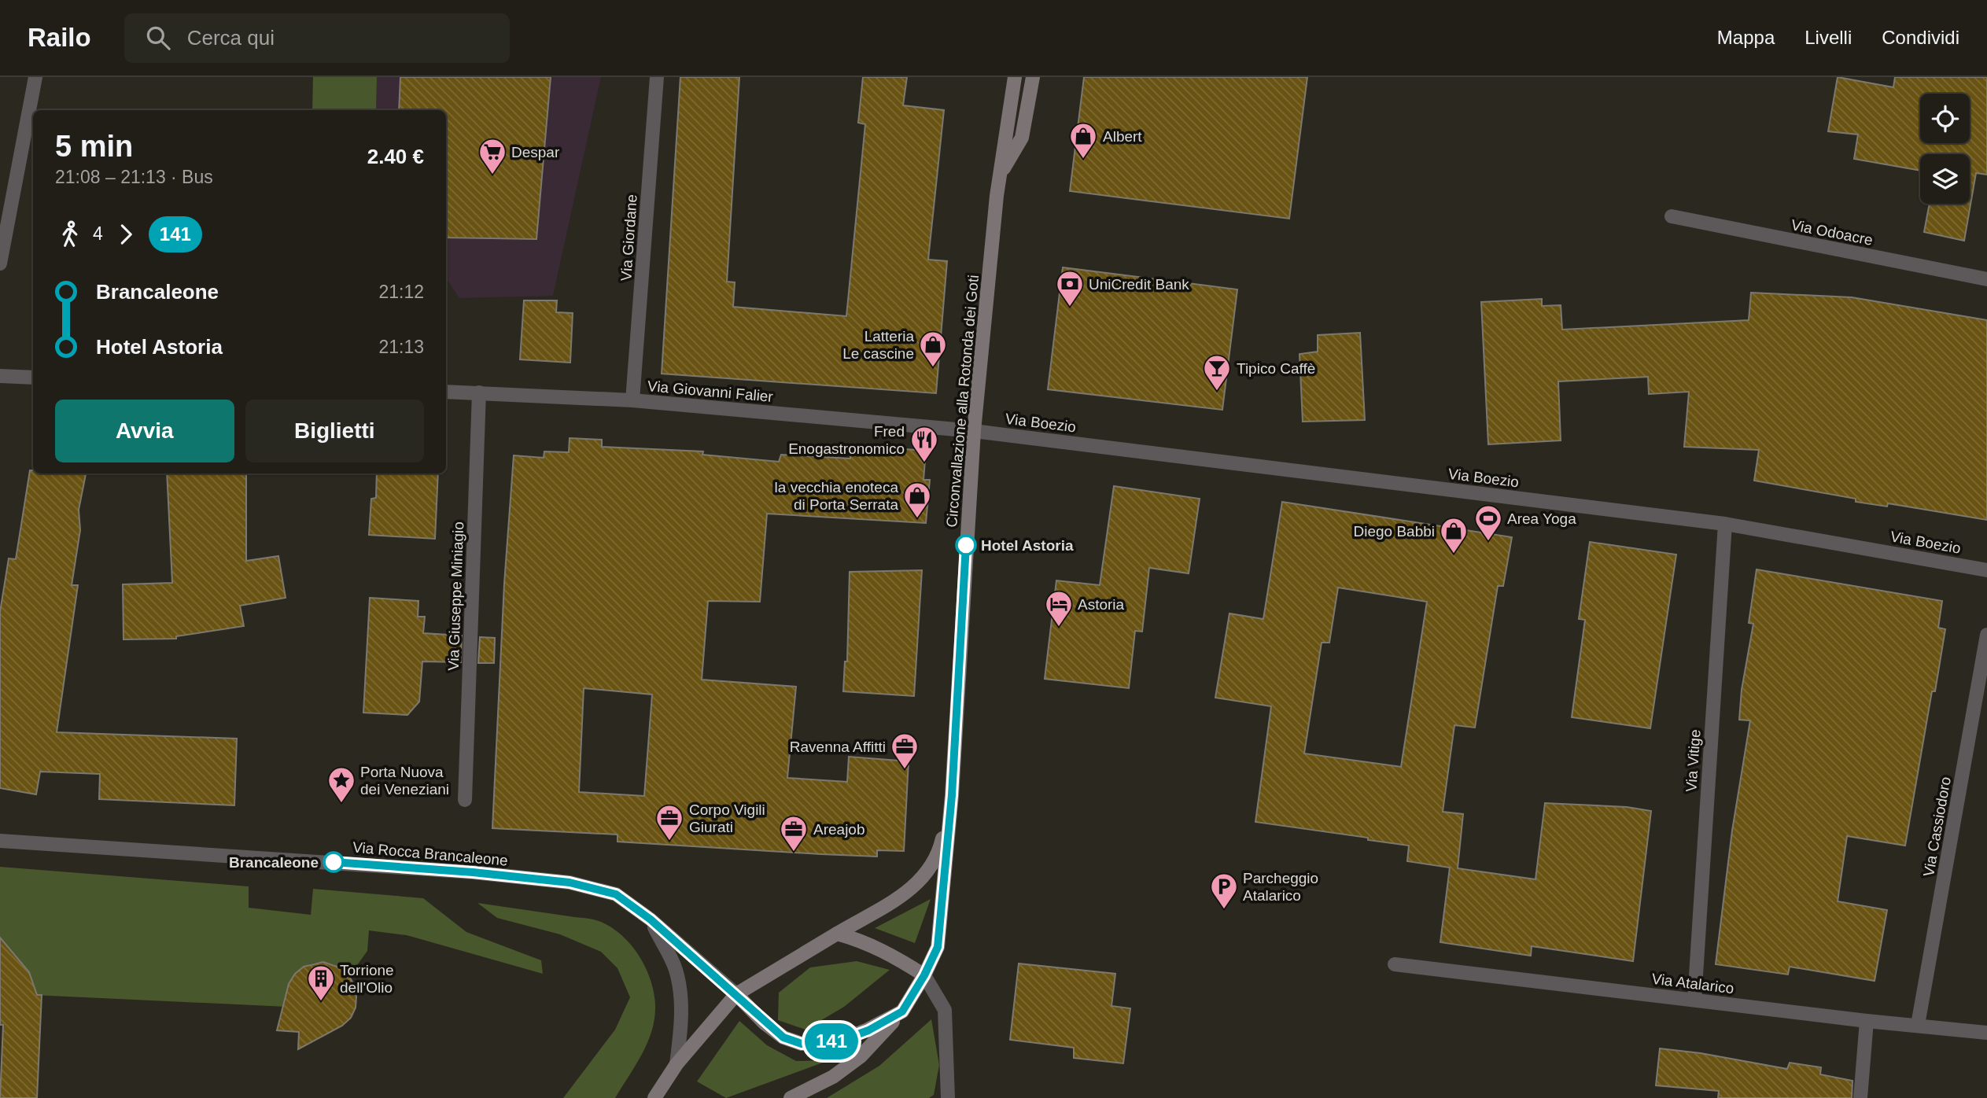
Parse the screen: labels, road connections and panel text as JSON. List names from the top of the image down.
{
  "streets": {
    "street": [
      "Via Odoacre",
      "Via Giordane",
      "Via Giovanni Falier",
      "Circonvallazione alla Rotonda dei Goti",
      "Via Boezio",
      "Via Giuseppe Miniagio",
      "Via Vitige",
      "Via Cassiodoro",
      "Via Rocca Brancaleone",
      "Via Atalarico"
    ]
  },
  "crossings": [
    ["Via Giordane", "Via Giovanni Falier"],
    ["Via Giovanni Falier", "Circonvallazione alla Rotonda dei Goti"],
    ["Via Giovanni Falier", "Via Boezio"],
    ["Via Giovanni Falier", "Via Giuseppe Miniagio"],
    ["Circonvallazione alla Rotonda dei Goti", "Via Boezio"],
    ["Circonvallazione alla Rotonda dei Goti", "Via Rocca Brancaleone"],
    ["Via Boezio", "Via Vitige"],
    ["Via Vitige", "Via Atalarico"],
    ["Via Cassiodoro", "Via Atalarico"]
  ],
  "places": {
    "shop": [
      "Albert",
      "Latteria Le cascine",
      "la vecchia enoteca di Porta Serrata",
      "Diego Babbi"
    ],
    "supermarket": ["Despar"],
    "bank": ["UniCredit Bank"],
    "bar": ["Tipico Caffè"],
    "restaurant": ["Fred Enogastronomico"],
    "sports": ["Area Yoga"],
    "other": ["Hotel Astoria", "Brancaleone"],
    "hotel": ["Astoria"],
    "office": ["Ravenna Affitti", "Corpo Vigili Giurati", "Areajob"],
    "place": ["Porta Nuova dei Veneziani"],
    "parking": ["Parcheggio Atalarico"],
    "building": ["Torrione dell'Olio"]
  },
  "lines": ["bus line 141"],
  "page": {
    "header": "Railo",
    "search": "Cerca qui",
    "nav": ["Mappa", "Livelli", "Condividi"],
    "on_map": "141",
    "heading": ["5 min", "21:08 – 21:13 · Bus", "2.40 €"],
    "legs": ["4", "141"],
    "list": [
      {
        "name": "Brancaleone",
        "value": "21:12"
      },
      {
        "name": "Hotel Astoria",
        "value": "21:13"
      }
    ],
    "buttons": ["Avvia", "Biglietti"]
  }
}
